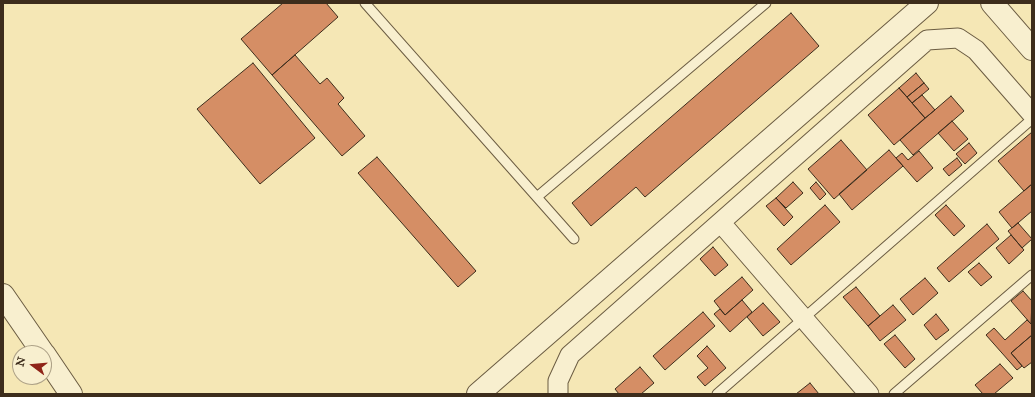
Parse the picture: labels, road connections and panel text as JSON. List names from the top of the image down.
{
  "north": "left"
}
